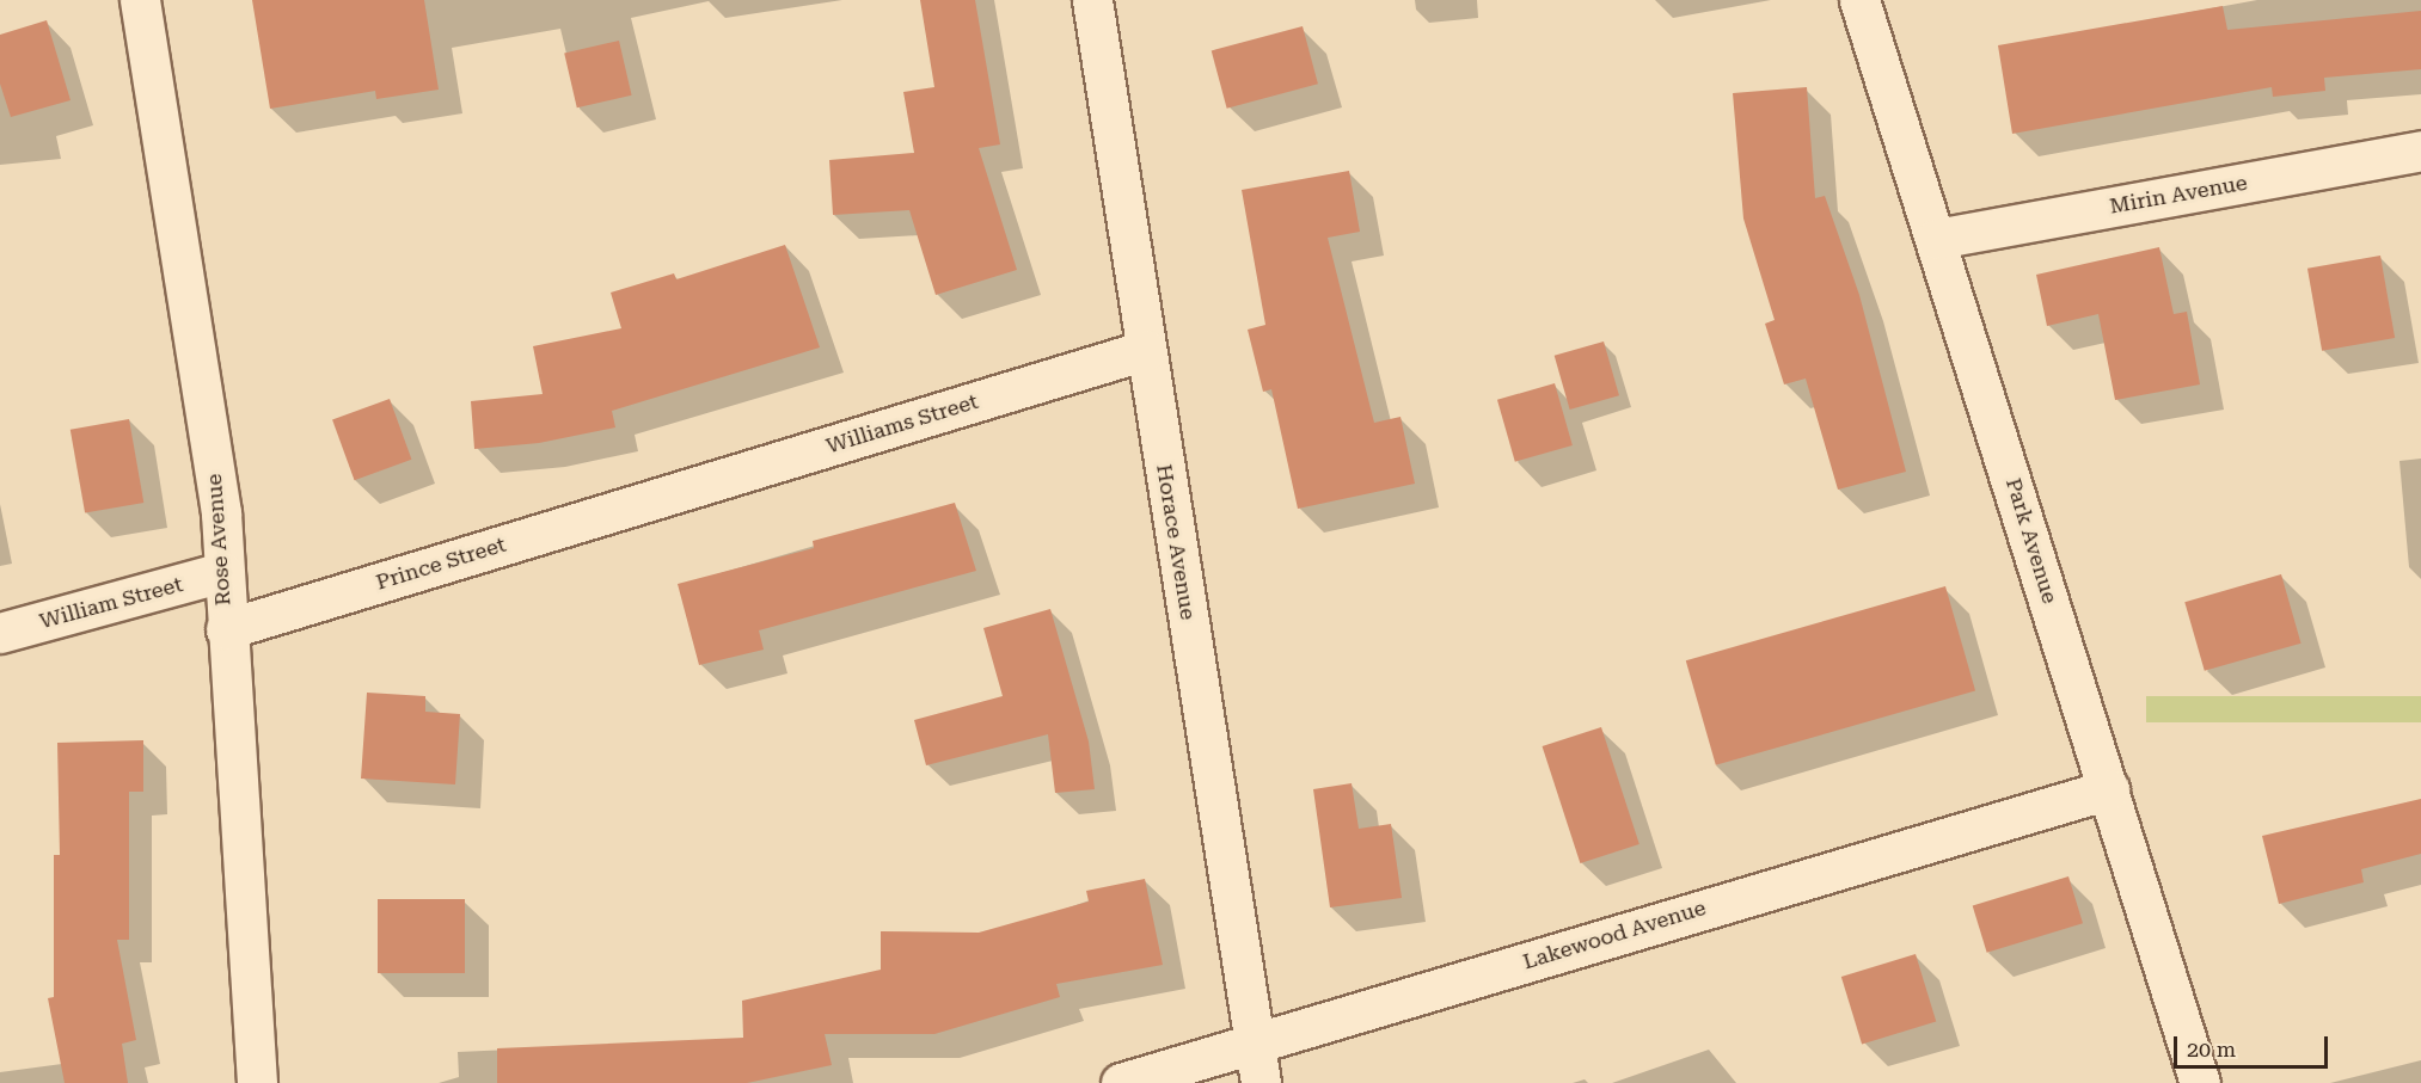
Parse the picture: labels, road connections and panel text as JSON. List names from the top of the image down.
{
  "streets": {
    "street": [
      "Mirin Avenue",
      "Williams Street",
      "Rose Avenue",
      "Park Avenue",
      "Horace Avenue",
      "Prince Street",
      "William Street",
      "Lakewood Avenue"
    ]
  },
  "crossings": [
    ["Mirin Avenue", "Park Avenue"],
    ["Williams Street", "Horace Avenue"],
    ["Williams Street", "Prince Street"],
    ["Rose Avenue", "Prince Street"],
    ["Rose Avenue", "William Street"],
    ["Park Avenue", "Lakewood Avenue"],
    ["Horace Avenue", "Lakewood Avenue"]
  ],
  "scale_bar": "20 m"
}
